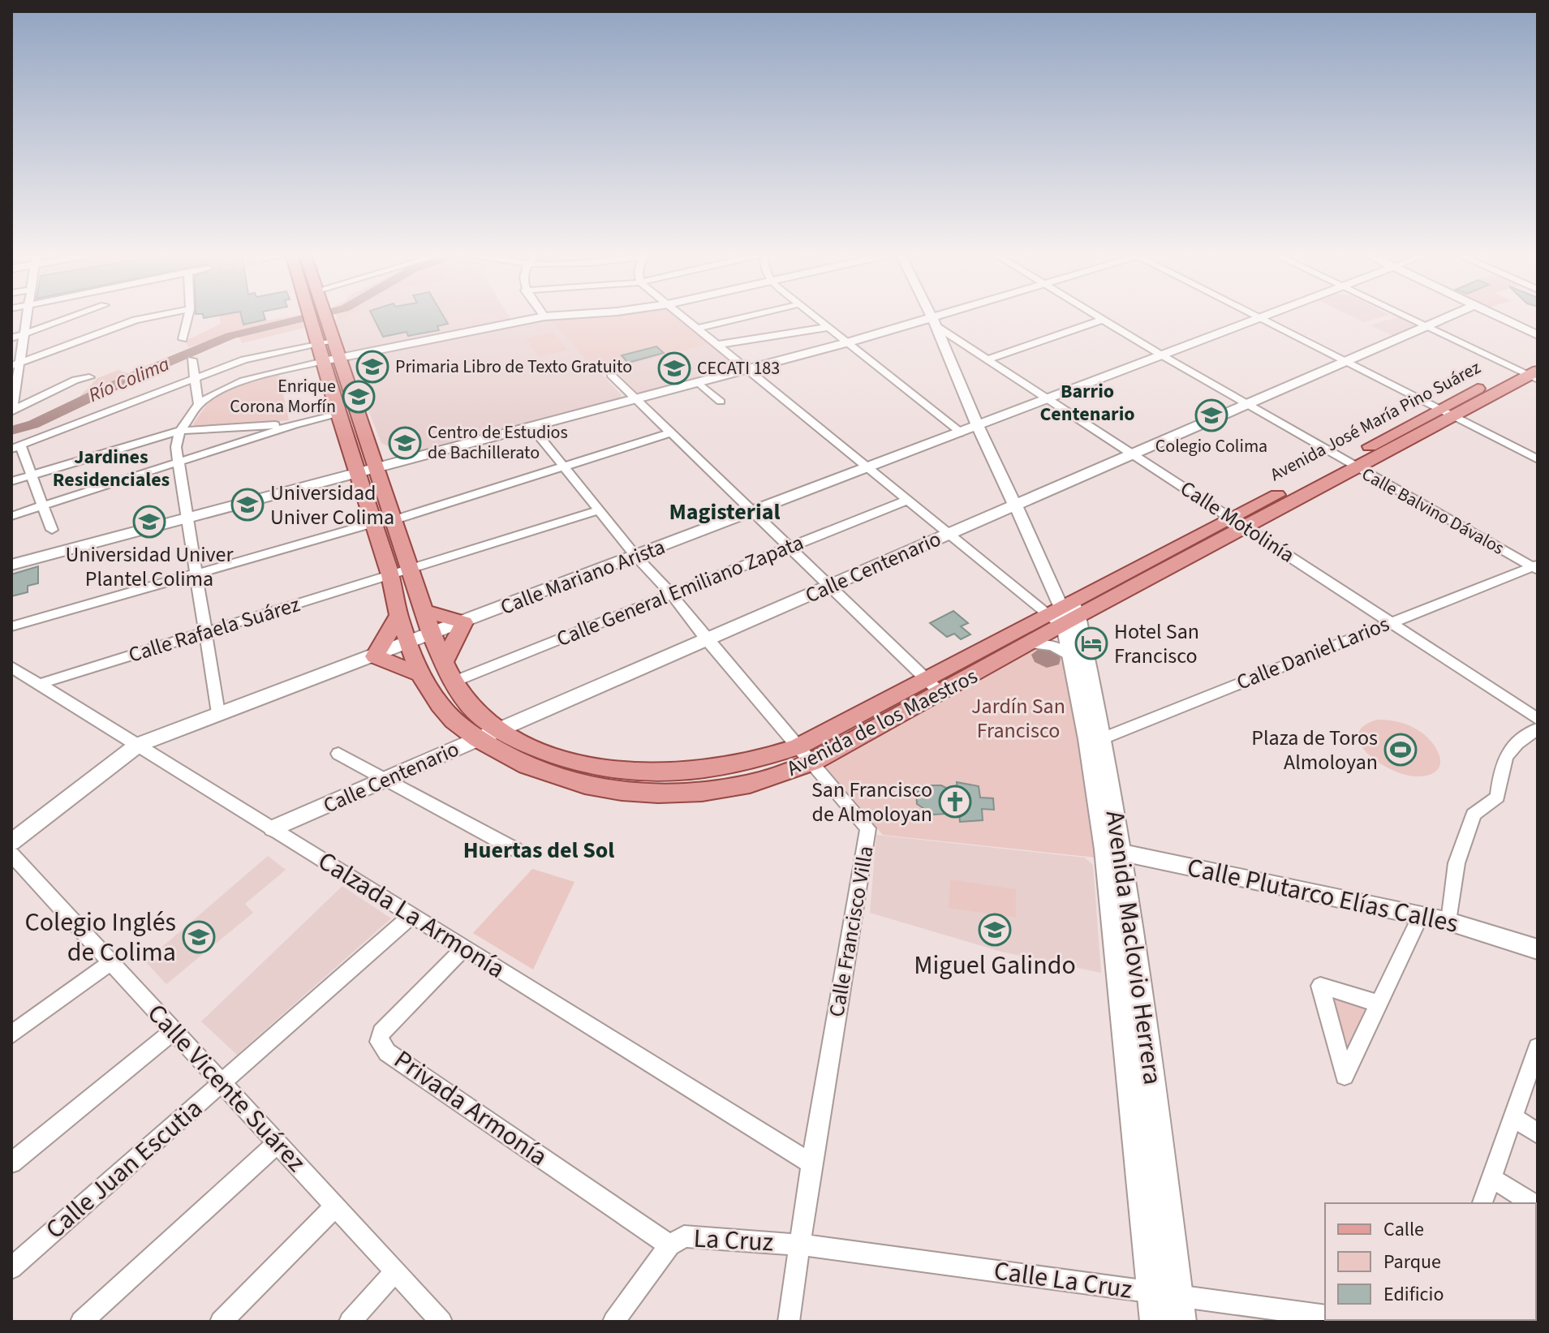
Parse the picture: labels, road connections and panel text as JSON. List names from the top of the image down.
{
  "streets": {
    "main road": ["Avenida José María Pino Suárez", "Avenida de los Maestros", "Avenida Maclovio Herrera"],
    "street": [
      "Calle Balvino Dávalos",
      "Calle Motolinía",
      "Calle Centenario",
      "Calle Mariano Arista",
      "Calle General Emiliano Zapata",
      "Calle Rafaela Suárez",
      "Calle Daniel Larios",
      "Calle Plutarco Elías Calles",
      "Calzada La Armonía",
      "Calle Francisco Villa",
      "Calle Vicente Suárez",
      "Privada Armonía",
      "Calle Juan Escutia",
      "La Cruz",
      "Calle La Cruz"
    ]
  },
  "crossings": [
    ["Avenida José María Pino Suárez", "Calle Balvino Dávalos"],
    ["Avenida José María Pino Suárez", "Calle Motolinía"],
    ["Avenida José María Pino Suárez", "Avenida de los Maestros"],
    ["Calle Balvino Dávalos", "Calle Centenario"],
    ["Calle Balvino Dávalos", "Calle Mariano Arista"],
    ["Calle Balvino Dávalos", "Calle Daniel Larios"],
    ["Calle Motolinía", "Calle Centenario"],
    ["Calle Motolinía", "Calle Mariano Arista"],
    ["Calle Motolinía", "Calle Daniel Larios"],
    ["Calle Motolinía", "Avenida de los Maestros"],
    ["Calle Motolinía", "Avenida Maclovio Herrera"],
    ["Calle Centenario", "Avenida de los Maestros"],
    ["Calle Centenario", "Calzada La Armonía"],
    ["Calle Centenario", "Calle Francisco Villa"],
    ["Calle Centenario", "Avenida Maclovio Herrera"],
    ["Calle Mariano Arista", "Avenida de los Maestros"],
    ["Calle Mariano Arista", "Calzada La Armonía"],
    ["Calle Mariano Arista", "Calle Francisco Villa"],
    ["Calle Mariano Arista", "Avenida Maclovio Herrera"],
    ["Calle General Emiliano Zapata", "Avenida de los Maestros"],
    ["Calle General Emiliano Zapata", "Calle Francisco Villa"],
    ["Calle Rafaela Suárez", "Avenida de los Maestros"],
    ["Calle Rafaela Suárez", "Calzada La Armonía"],
    ["Calle Daniel Larios", "Avenida Maclovio Herrera"],
    ["Avenida de los Maestros", "Calle Francisco Villa"],
    ["Avenida de los Maestros", "Avenida Maclovio Herrera"],
    ["Calle Plutarco Elías Calles", "Avenida Maclovio Herrera"],
    ["Calzada La Armonía", "Calle Francisco Villa"],
    ["Calzada La Armonía", "Privada Armonía"],
    ["Calzada La Armonía", "Calle Juan Escutia"],
    ["Calle Francisco Villa", "La Cruz"],
    ["Calle Francisco Villa", "Calle La Cruz"],
    ["Avenida Maclovio Herrera", "Calle La Cruz"],
    ["Calle Vicente Suárez", "Calle Juan Escutia"],
    ["Privada Armonía", "La Cruz"],
    ["La Cruz", "Calle La Cruz"]
  ],
  "districts": [
    "Barrio Centenario",
    "Jardines Residenciales",
    "Magisterial",
    "Huertas del Sol"
  ],
  "water": ["Río Colima"],
  "parks": ["Jardín San Francisco"],
  "places": {
    "school or university": [
      "Primaria Libro de Texto Gratuito",
      "CECATI 183",
      "Enrique Corona Morfín",
      "Colegio Colima",
      "Centro de Estudios de Bachillerato",
      "Universidad Univer Colima",
      "Universidad Univer Plantel Colima",
      "Miguel Galindo",
      "Colegio Inglés de Colima"
    ],
    "hotel": ["Hotel San Francisco"],
    "sports": ["Plaza de Toros Almoloyan"],
    "church": ["San Francisco de Almoloyan"]
  },
  "legend": ["Calle", "Parque", "Edificio"]
}
